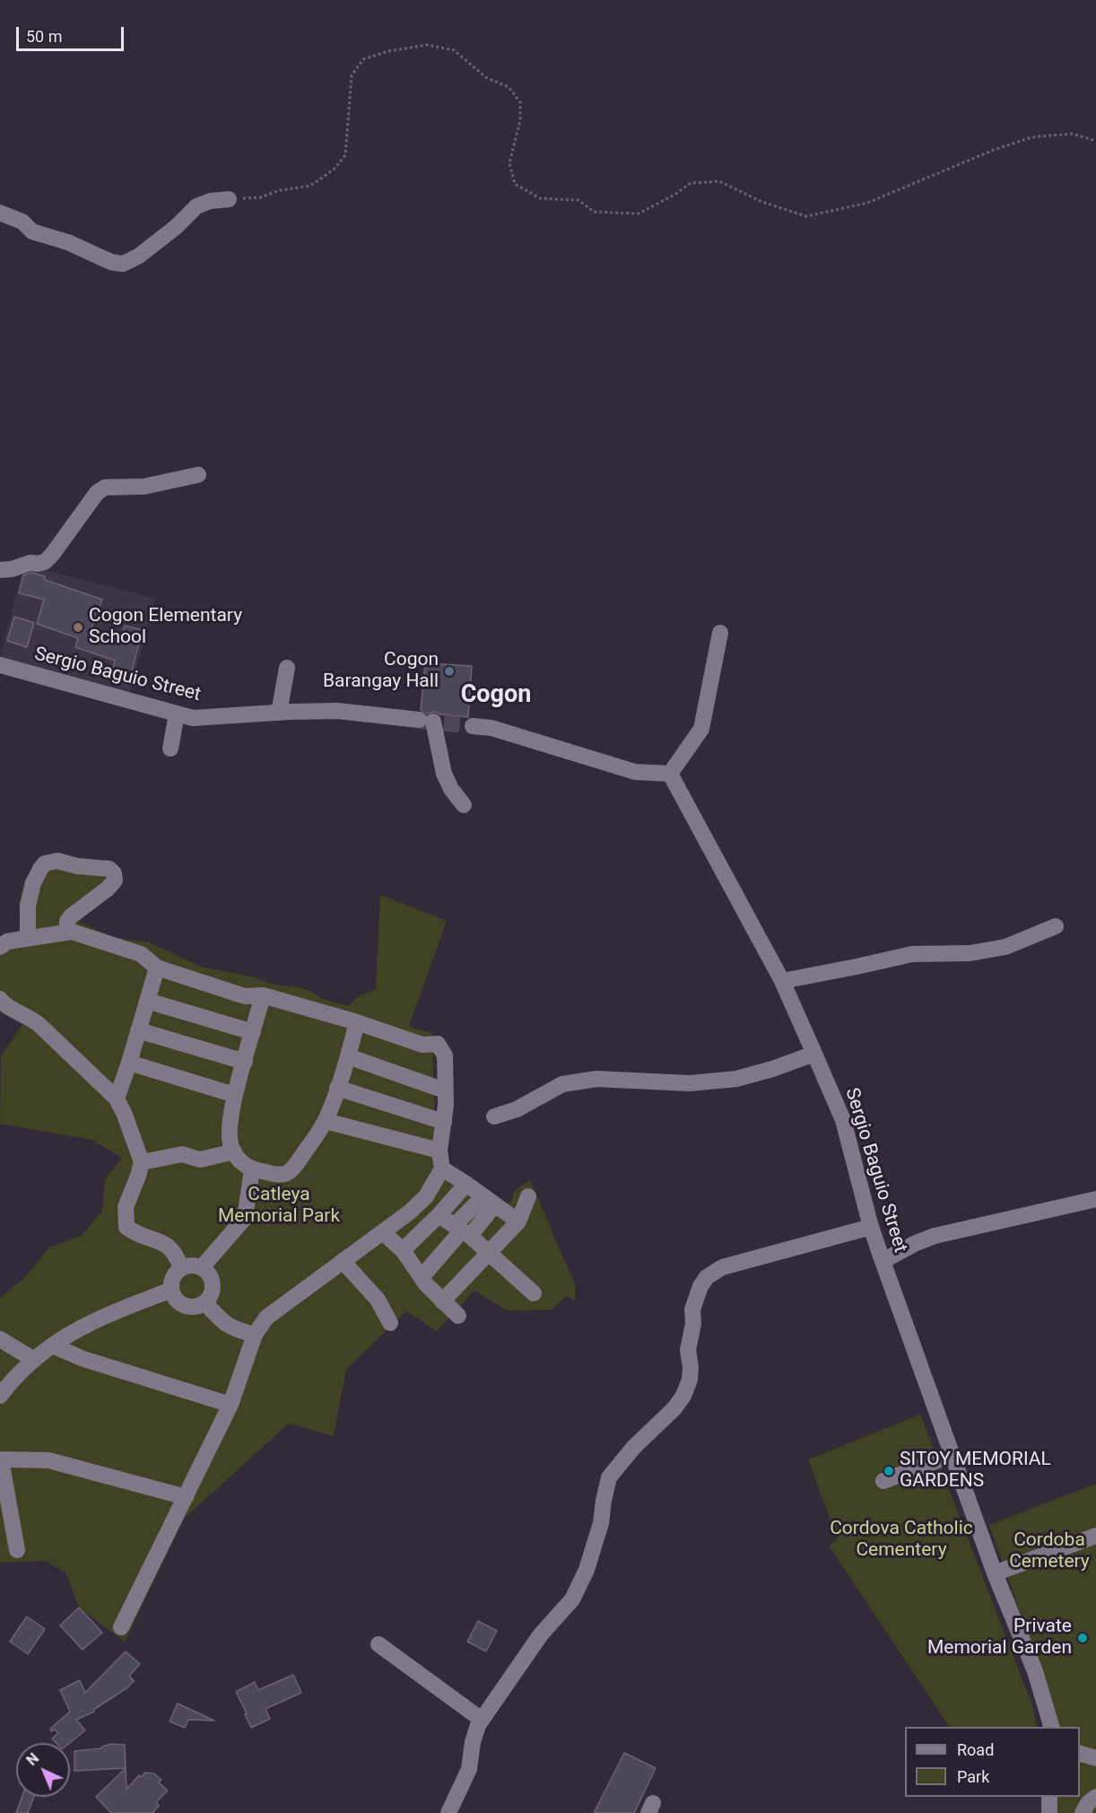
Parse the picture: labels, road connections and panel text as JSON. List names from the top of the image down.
{
  "streets": {
    "street": ["Sergio Baguio Street"]
  },
  "districts": ["Cogon"],
  "parks": ["Catleya Memorial Park", "Cordova Catholic Cementery", "Cordoba Cemetery"],
  "places": [
    "Cogon Elementary School",
    "Cogon Barangay Hall",
    "SITOY MEMORIAL GARDENS",
    "Private Memorial Garden"
  ],
  "legend": ["Road", "Park"],
  "scale_bar": "50 m",
  "north": "top left"
}
